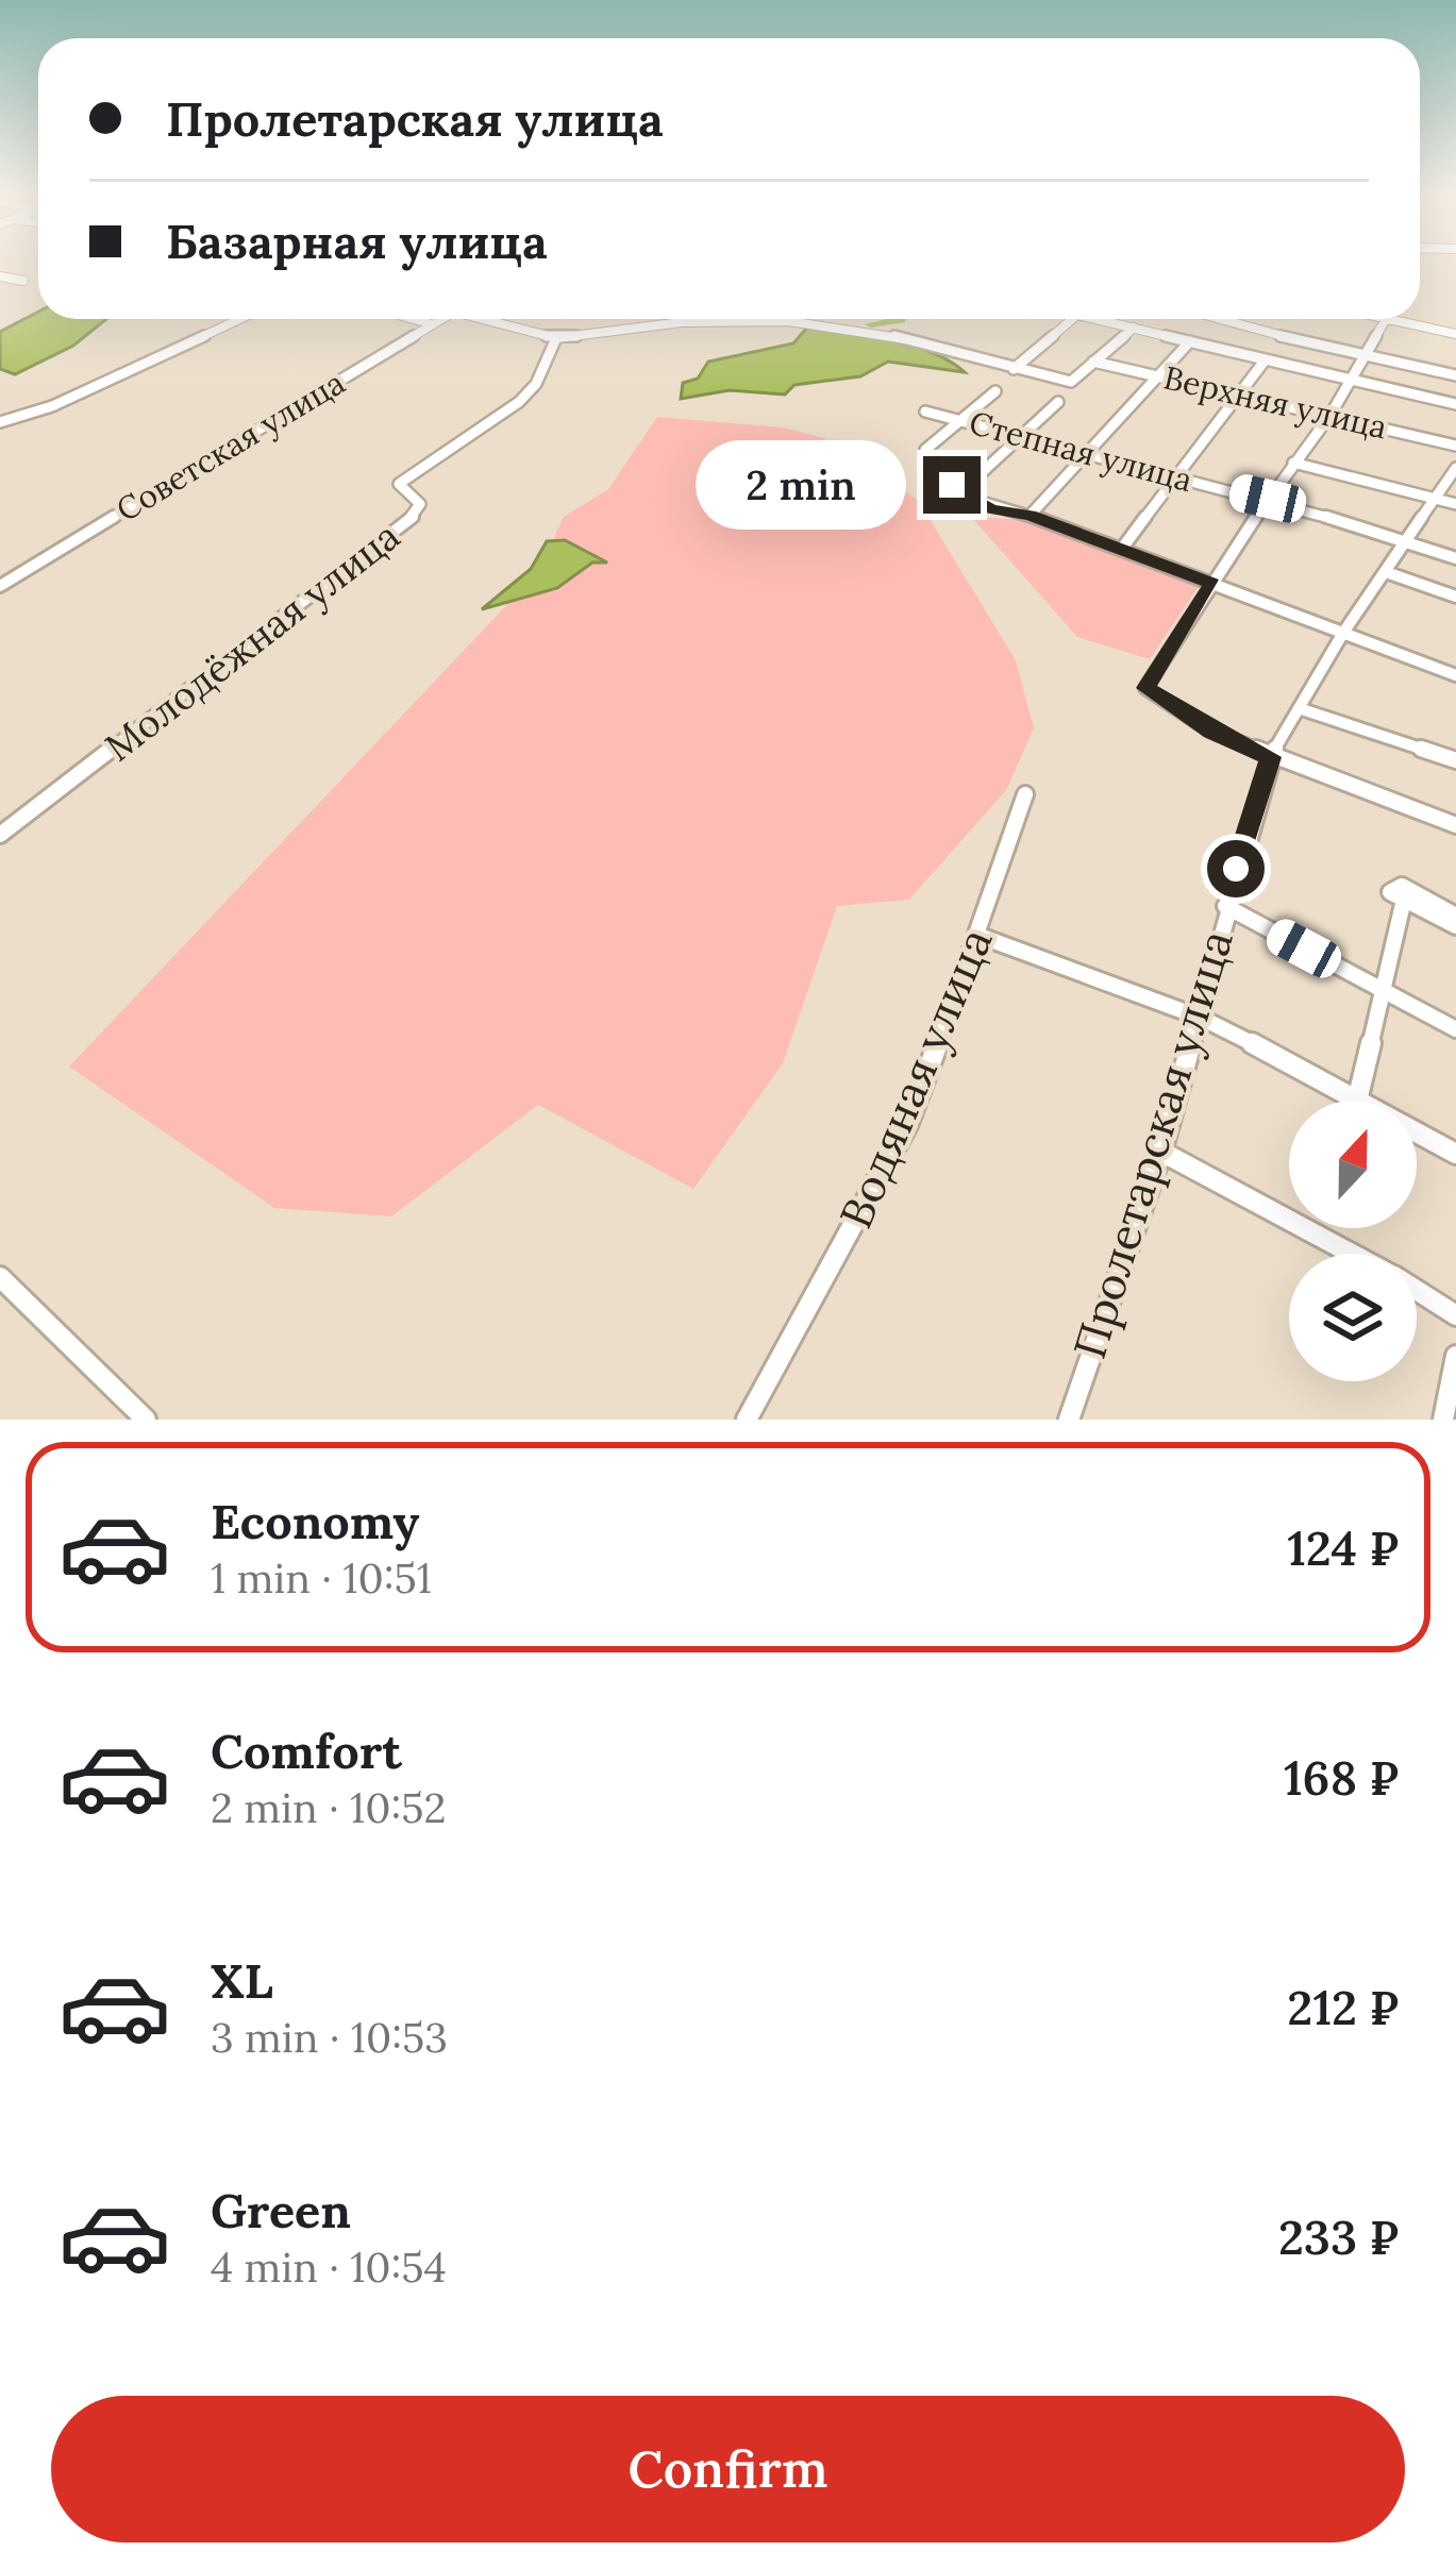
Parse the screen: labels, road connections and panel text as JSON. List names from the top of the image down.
{
  "streets": {
    "street": [
      "Верхняя улица",
      "Советская улица",
      "Степная улица",
      "Молодёжная улица",
      "Водяная улица",
      "Пролетарская улица"
    ]
  },
  "crossings": [
    ["Степная улица", "Пролетарская улица"]
  ],
  "north": "top",
  "page": {
    "banner": ["Пролетарская улица", "Базарная улица"],
    "bubble": "2 min",
    "list": [
      {
        "name": "Economy",
        "note": "1 min · 10:51",
        "value": "124 ₽"
      },
      {
        "name": "Comfort",
        "note": "2 min · 10:52",
        "value": "168 ₽"
      },
      {
        "name": "XL",
        "note": "3 min · 10:53",
        "value": "212 ₽"
      },
      {
        "name": "Green",
        "note": "4 min · 10:54",
        "value": "233 ₽"
      }
    ],
    "buttons": "Confirm"
  }
}
